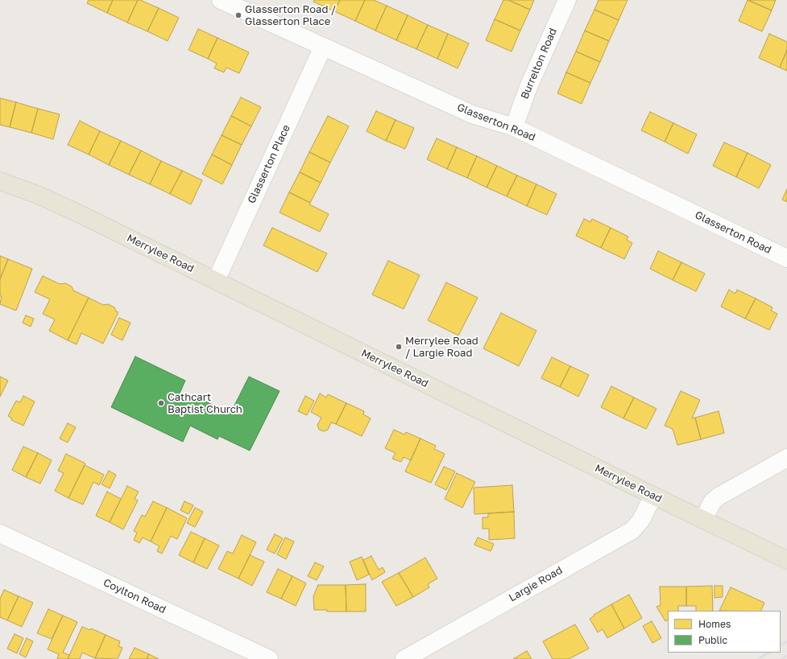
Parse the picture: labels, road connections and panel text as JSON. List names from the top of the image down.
{
  "streets": {
    "main road": ["Merrylee Road"],
    "street": [
      "Burrelton Road",
      "Glasserton Road",
      "Glasserton Place",
      "Largie Road",
      "Coylton Road"
    ]
  },
  "crossings": [
    ["Burrelton Road", "Glasserton Road"],
    ["Glasserton Road", "Glasserton Place"],
    ["Glasserton Place", "Merrylee Road"],
    ["Merrylee Road", "Largie Road"]
  ],
  "places": ["Glasserton Road / Glasserton Place", "Merrylee Road / Largie Road", "Cathcart Baptist Church"],
  "legend": ["Homes", "Public"]
}
